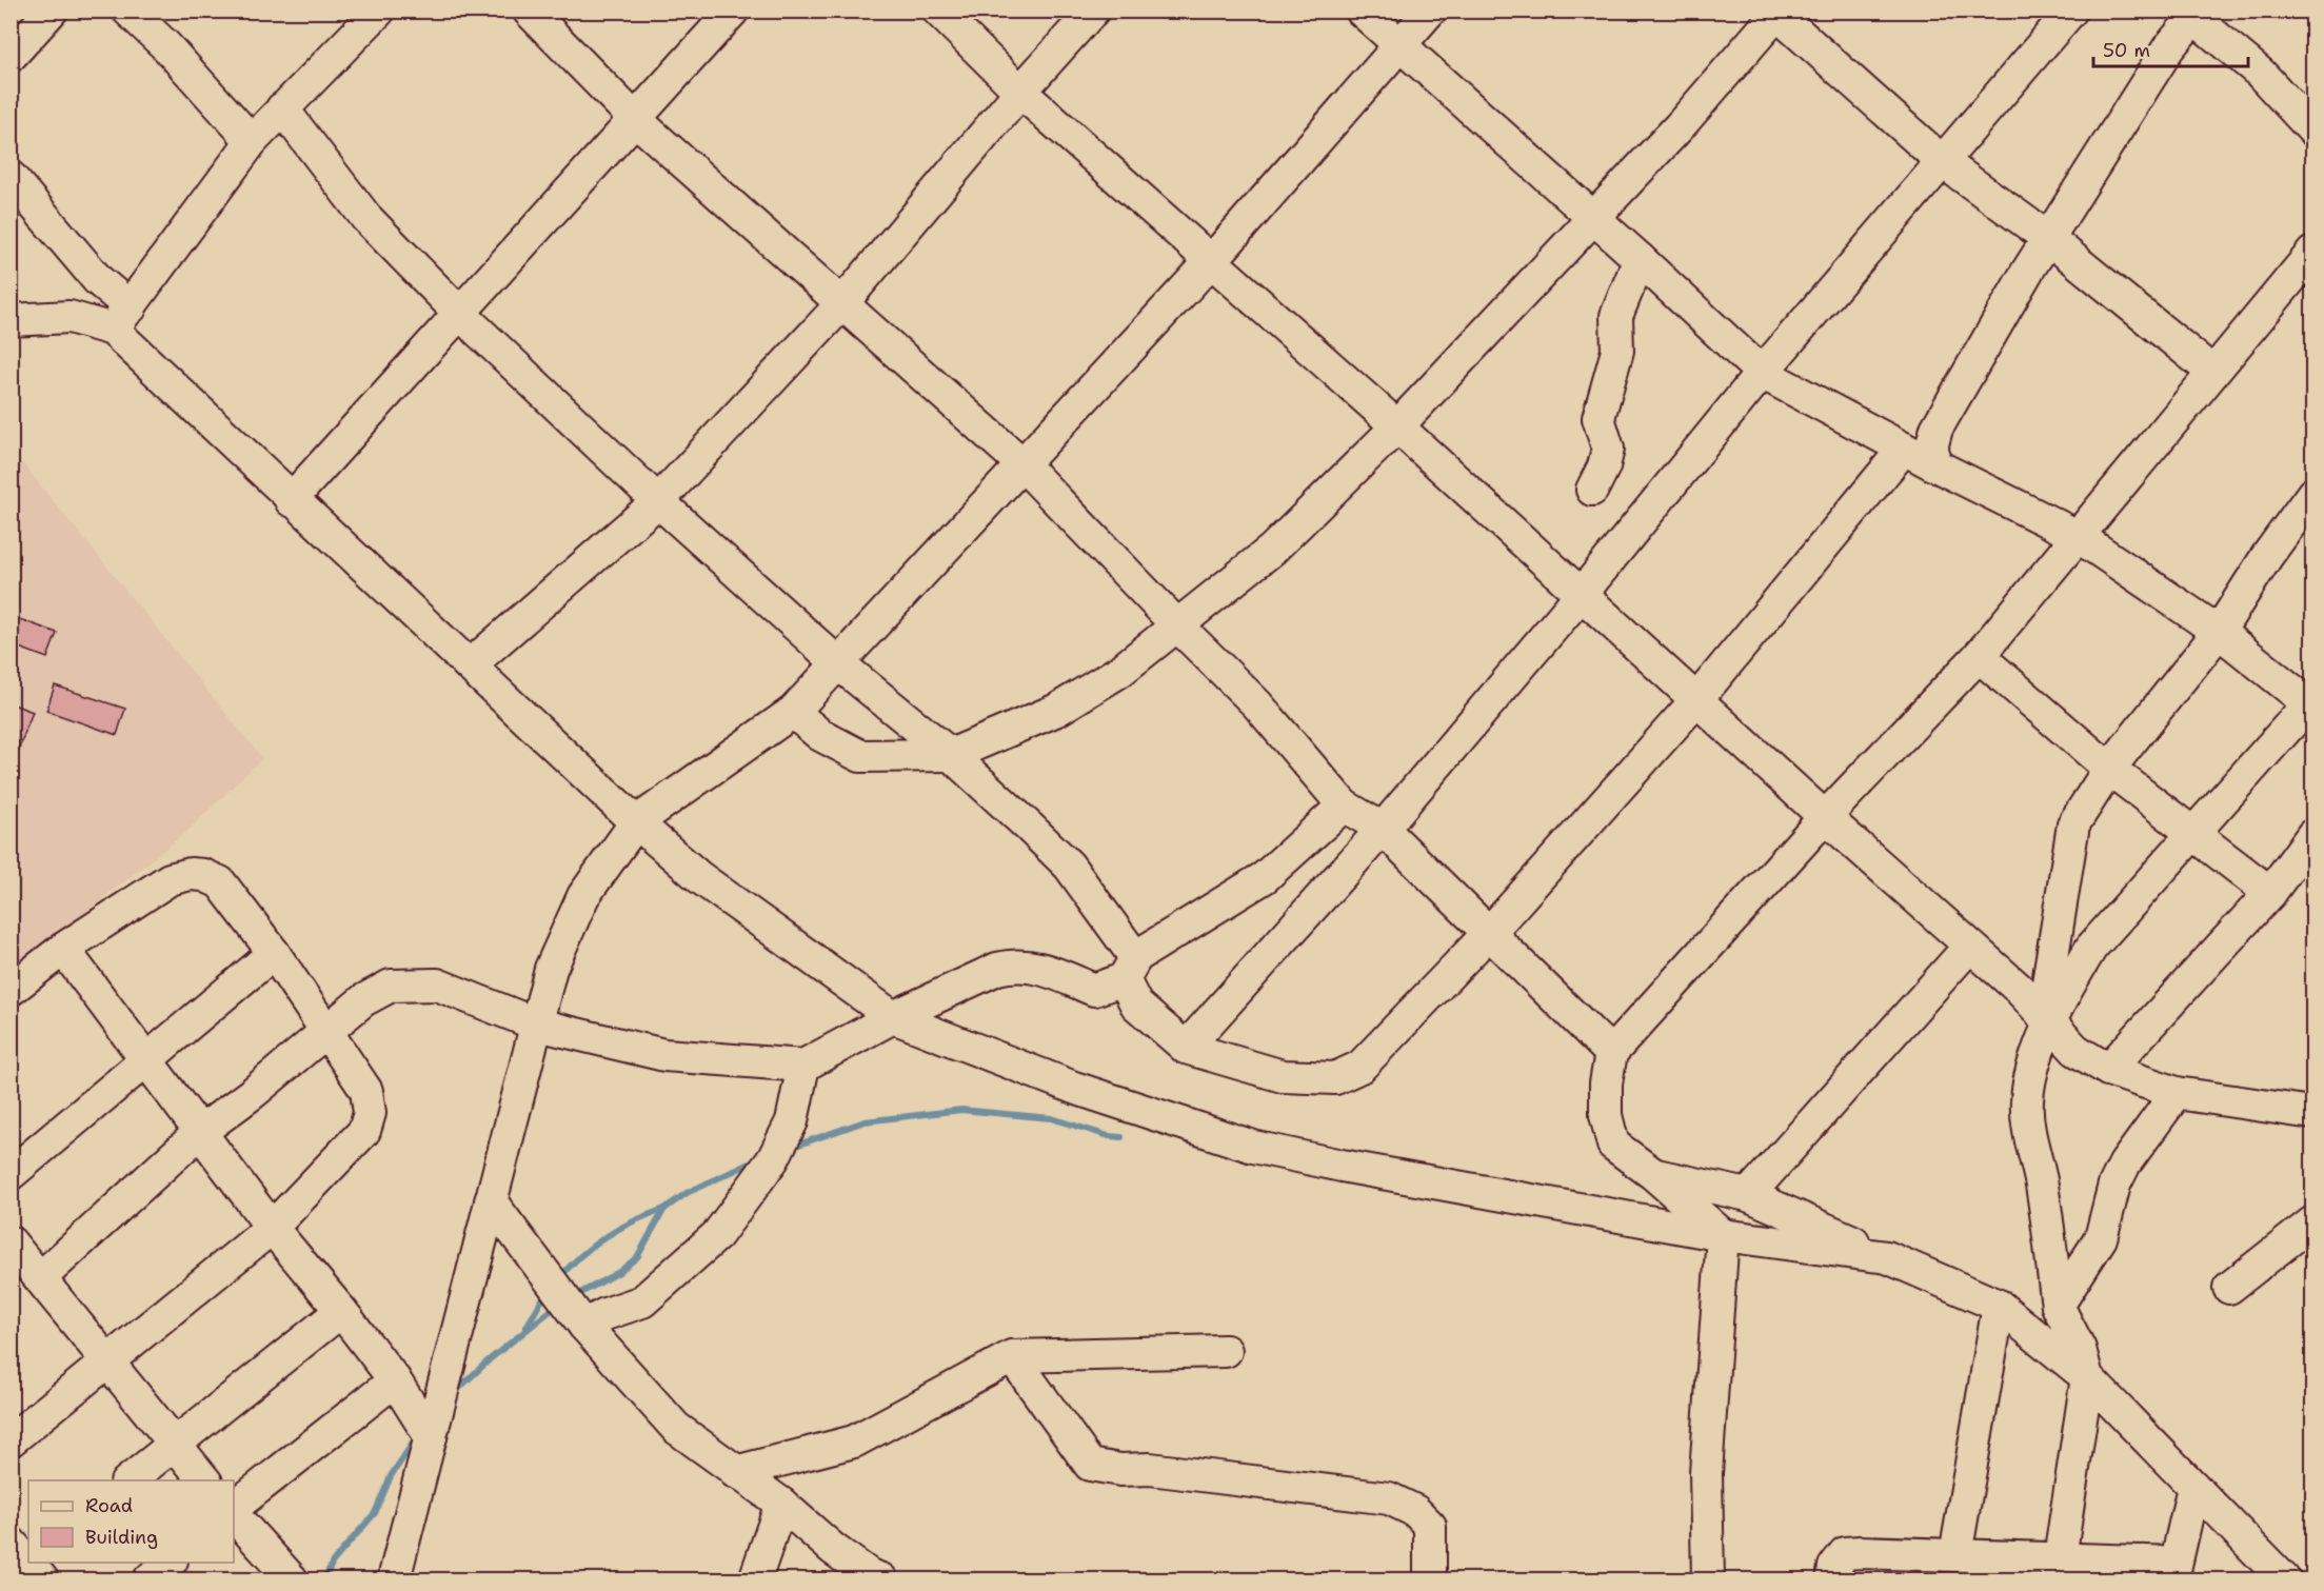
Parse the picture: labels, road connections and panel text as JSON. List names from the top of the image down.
{
  "legend": ["Road", "Building"],
  "scale_bar": "50 m"
}
